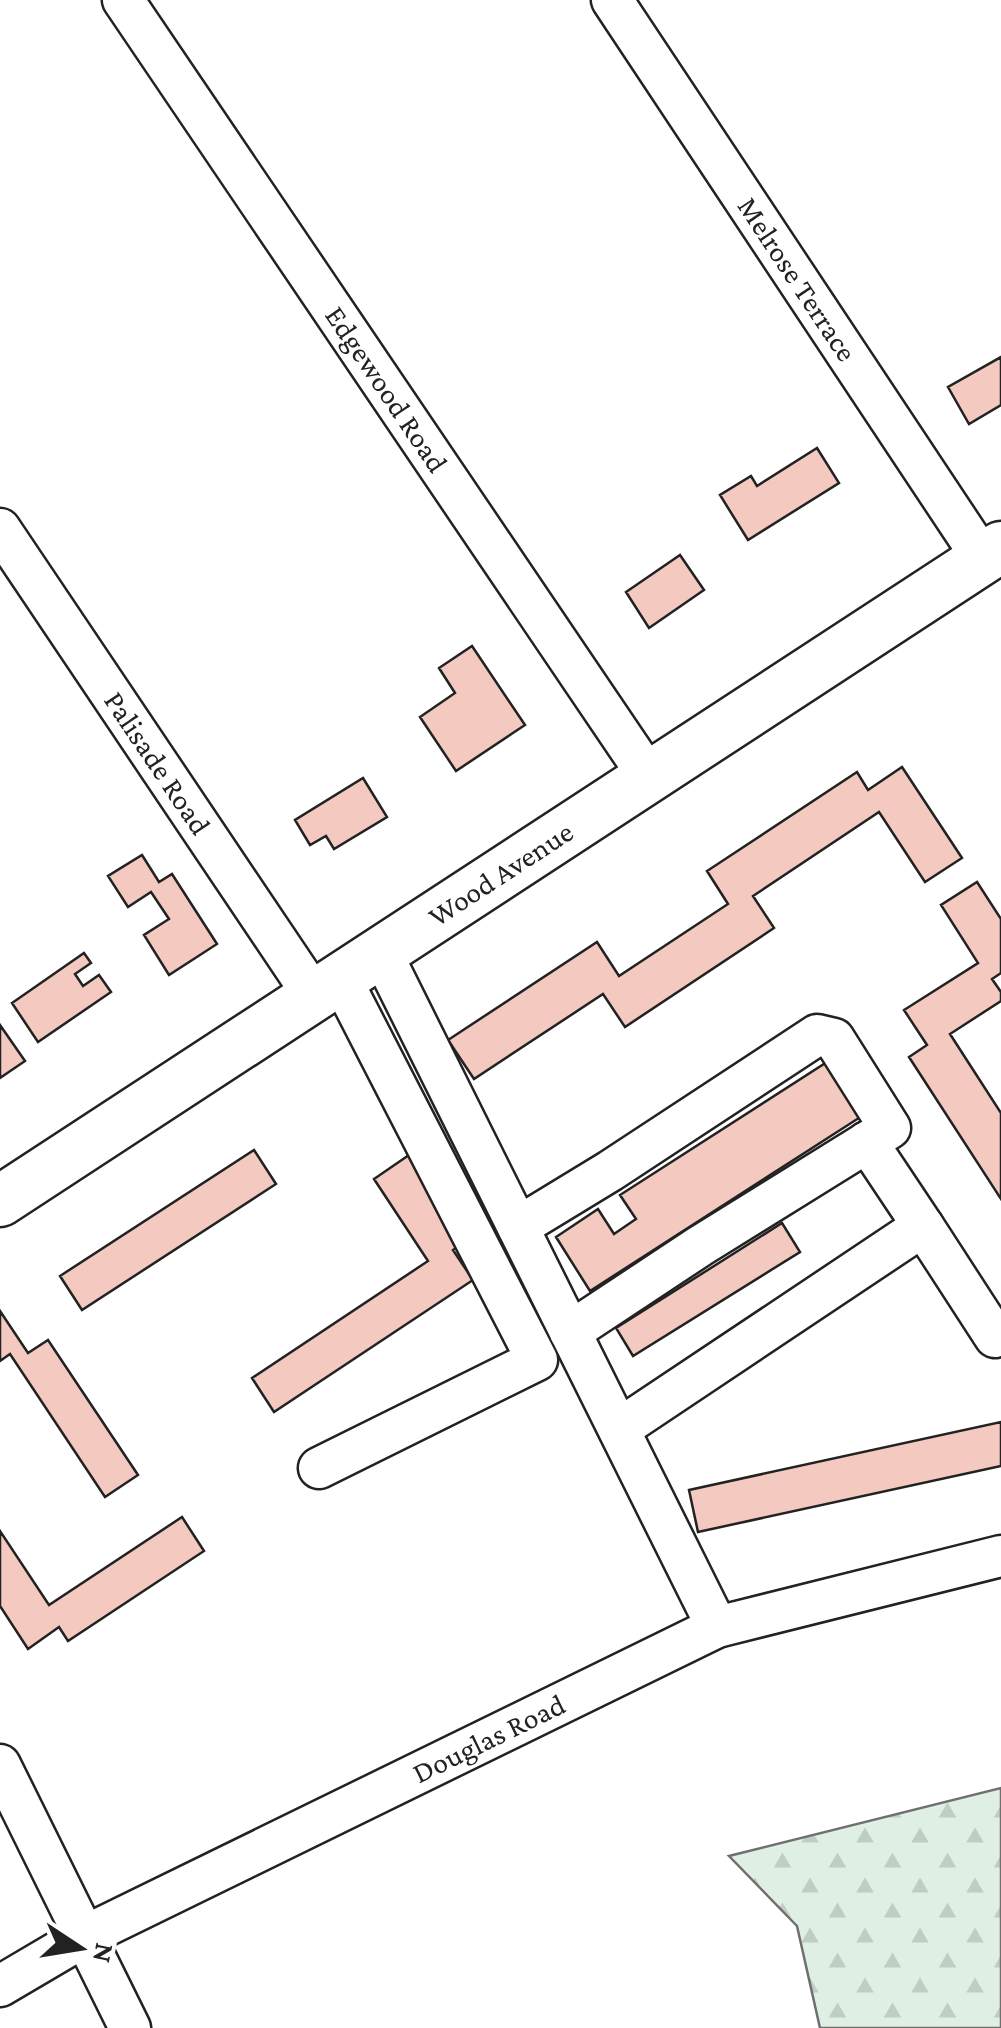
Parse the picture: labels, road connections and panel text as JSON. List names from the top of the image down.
{
  "streets": {
    "main road": ["Wood Avenue"],
    "street": [
      "Melrose Terrace",
      "Edgewood Road",
      "Palisade Road",
      "Douglas Road"
    ]
  },
  "crossings": [
    ["Melrose Terrace", "Wood Avenue"],
    ["Edgewood Road", "Wood Avenue"],
    ["Palisade Road", "Wood Avenue"]
  ],
  "north": "right"
}
